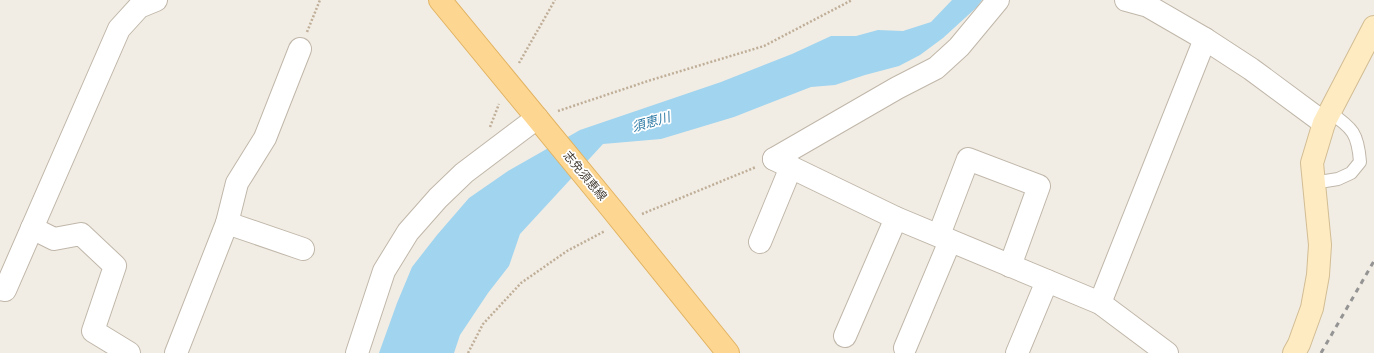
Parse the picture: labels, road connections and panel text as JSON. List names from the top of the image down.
{
  "streets": {
    "main road": ["志免須恵線"]
  },
  "water": ["須恵川"]
}
